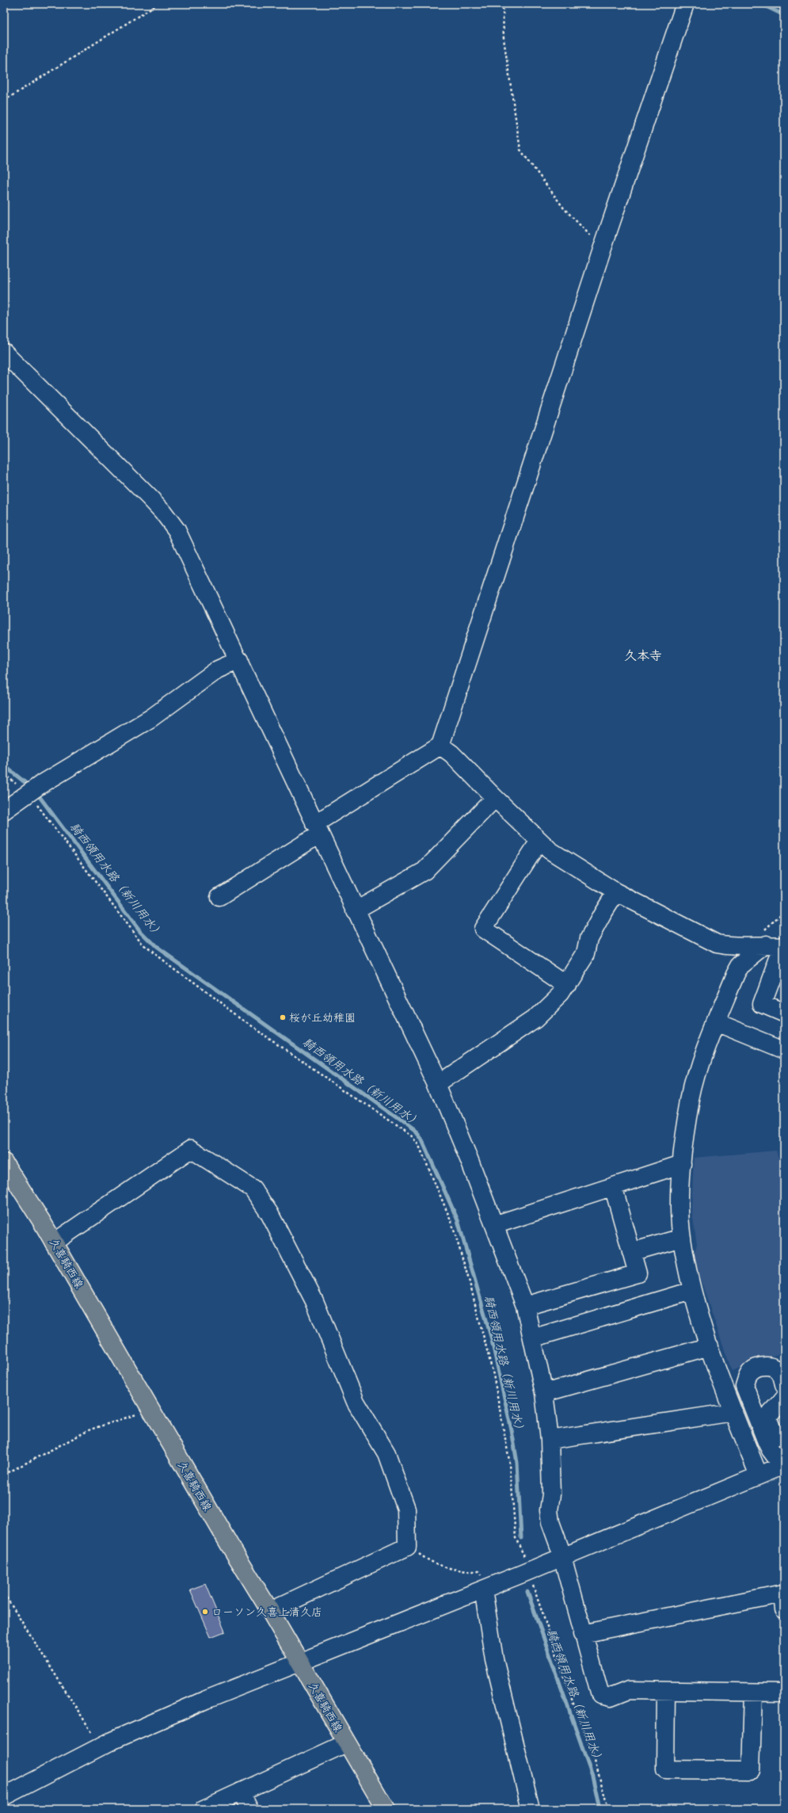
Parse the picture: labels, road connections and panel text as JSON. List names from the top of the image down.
{
  "streets": {
    "main road": ["久喜騎西線"]
  },
  "districts": ["久本寺"],
  "water": ["騎西領用水路（新川用水）"],
  "places": ["桜が丘幼稚園", "ローソン久喜上清久店"]
}
